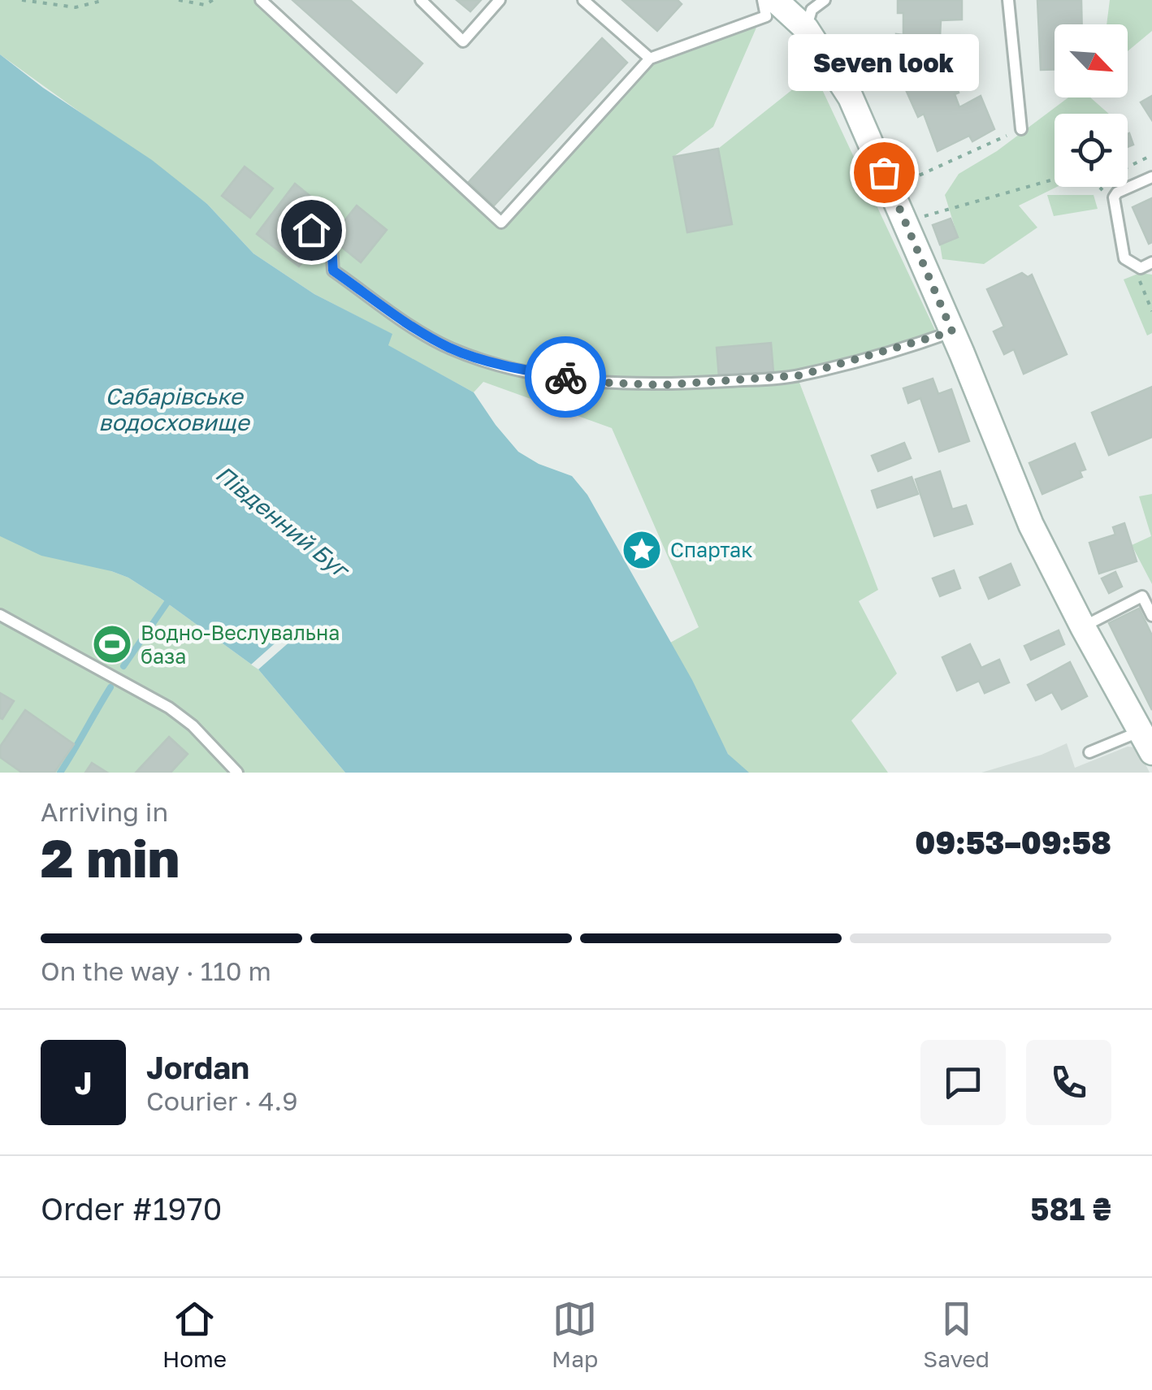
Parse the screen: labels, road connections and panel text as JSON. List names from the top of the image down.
{
  "water": ["Сабарівське водосховище", "Південний Буг"],
  "places": {
    "other": ["Seven look"],
    "place": ["Спартак"],
    "sports": ["Водно-Веслувальна база"]
  },
  "north": "bottom right",
  "page": {
    "bubble": "Seven look",
    "heading": ["2 min", "Arriving in", "09:53–09:58"],
    "panel": [
      "Jordan",
      "Courier · 4.9",
      "Order #1970",
      "581 ₴"
    ],
    "bar": "On the way · 110 m",
    "round": "J",
    "tabs": ["Home", "Map", "Saved"]
  }
}
